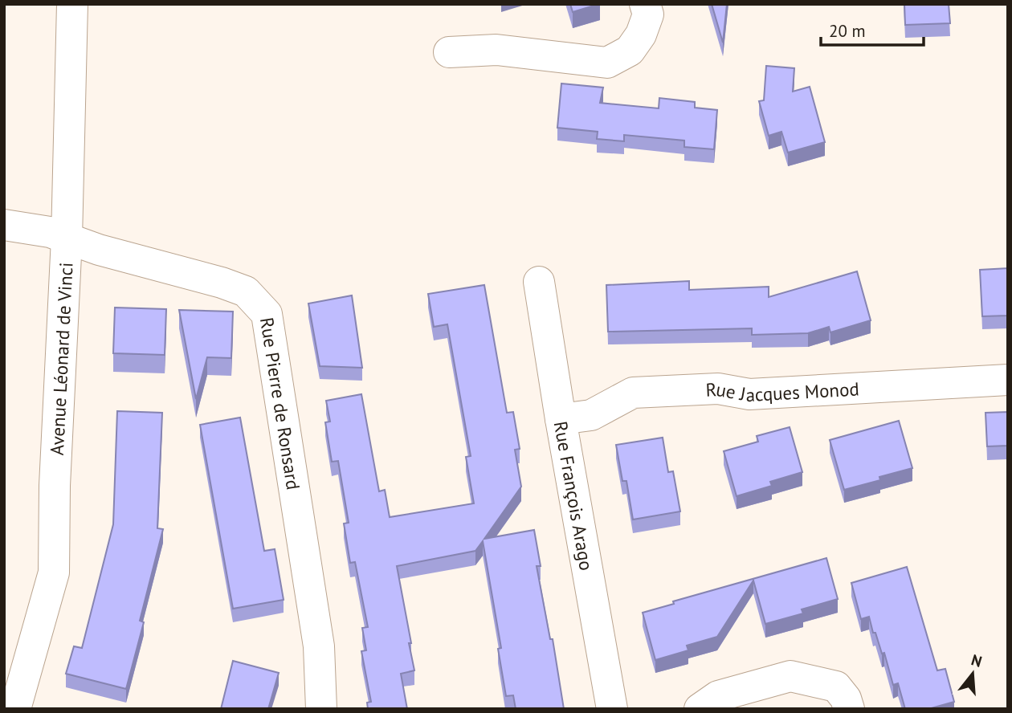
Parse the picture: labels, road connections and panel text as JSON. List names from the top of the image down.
{
  "streets": {
    "street": [
      "Avenue Léonard de Vinci",
      "Rue Jacques Monod",
      "Rue Pierre de Ronsard",
      "Rue François Arago"
    ]
  },
  "crossings": [
    ["Avenue Léonard de Vinci", "Rue Pierre de Ronsard"],
    ["Rue Jacques Monod", "Rue François Arago"]
  ],
  "scale_bar": "20 m",
  "north": "top"
}
